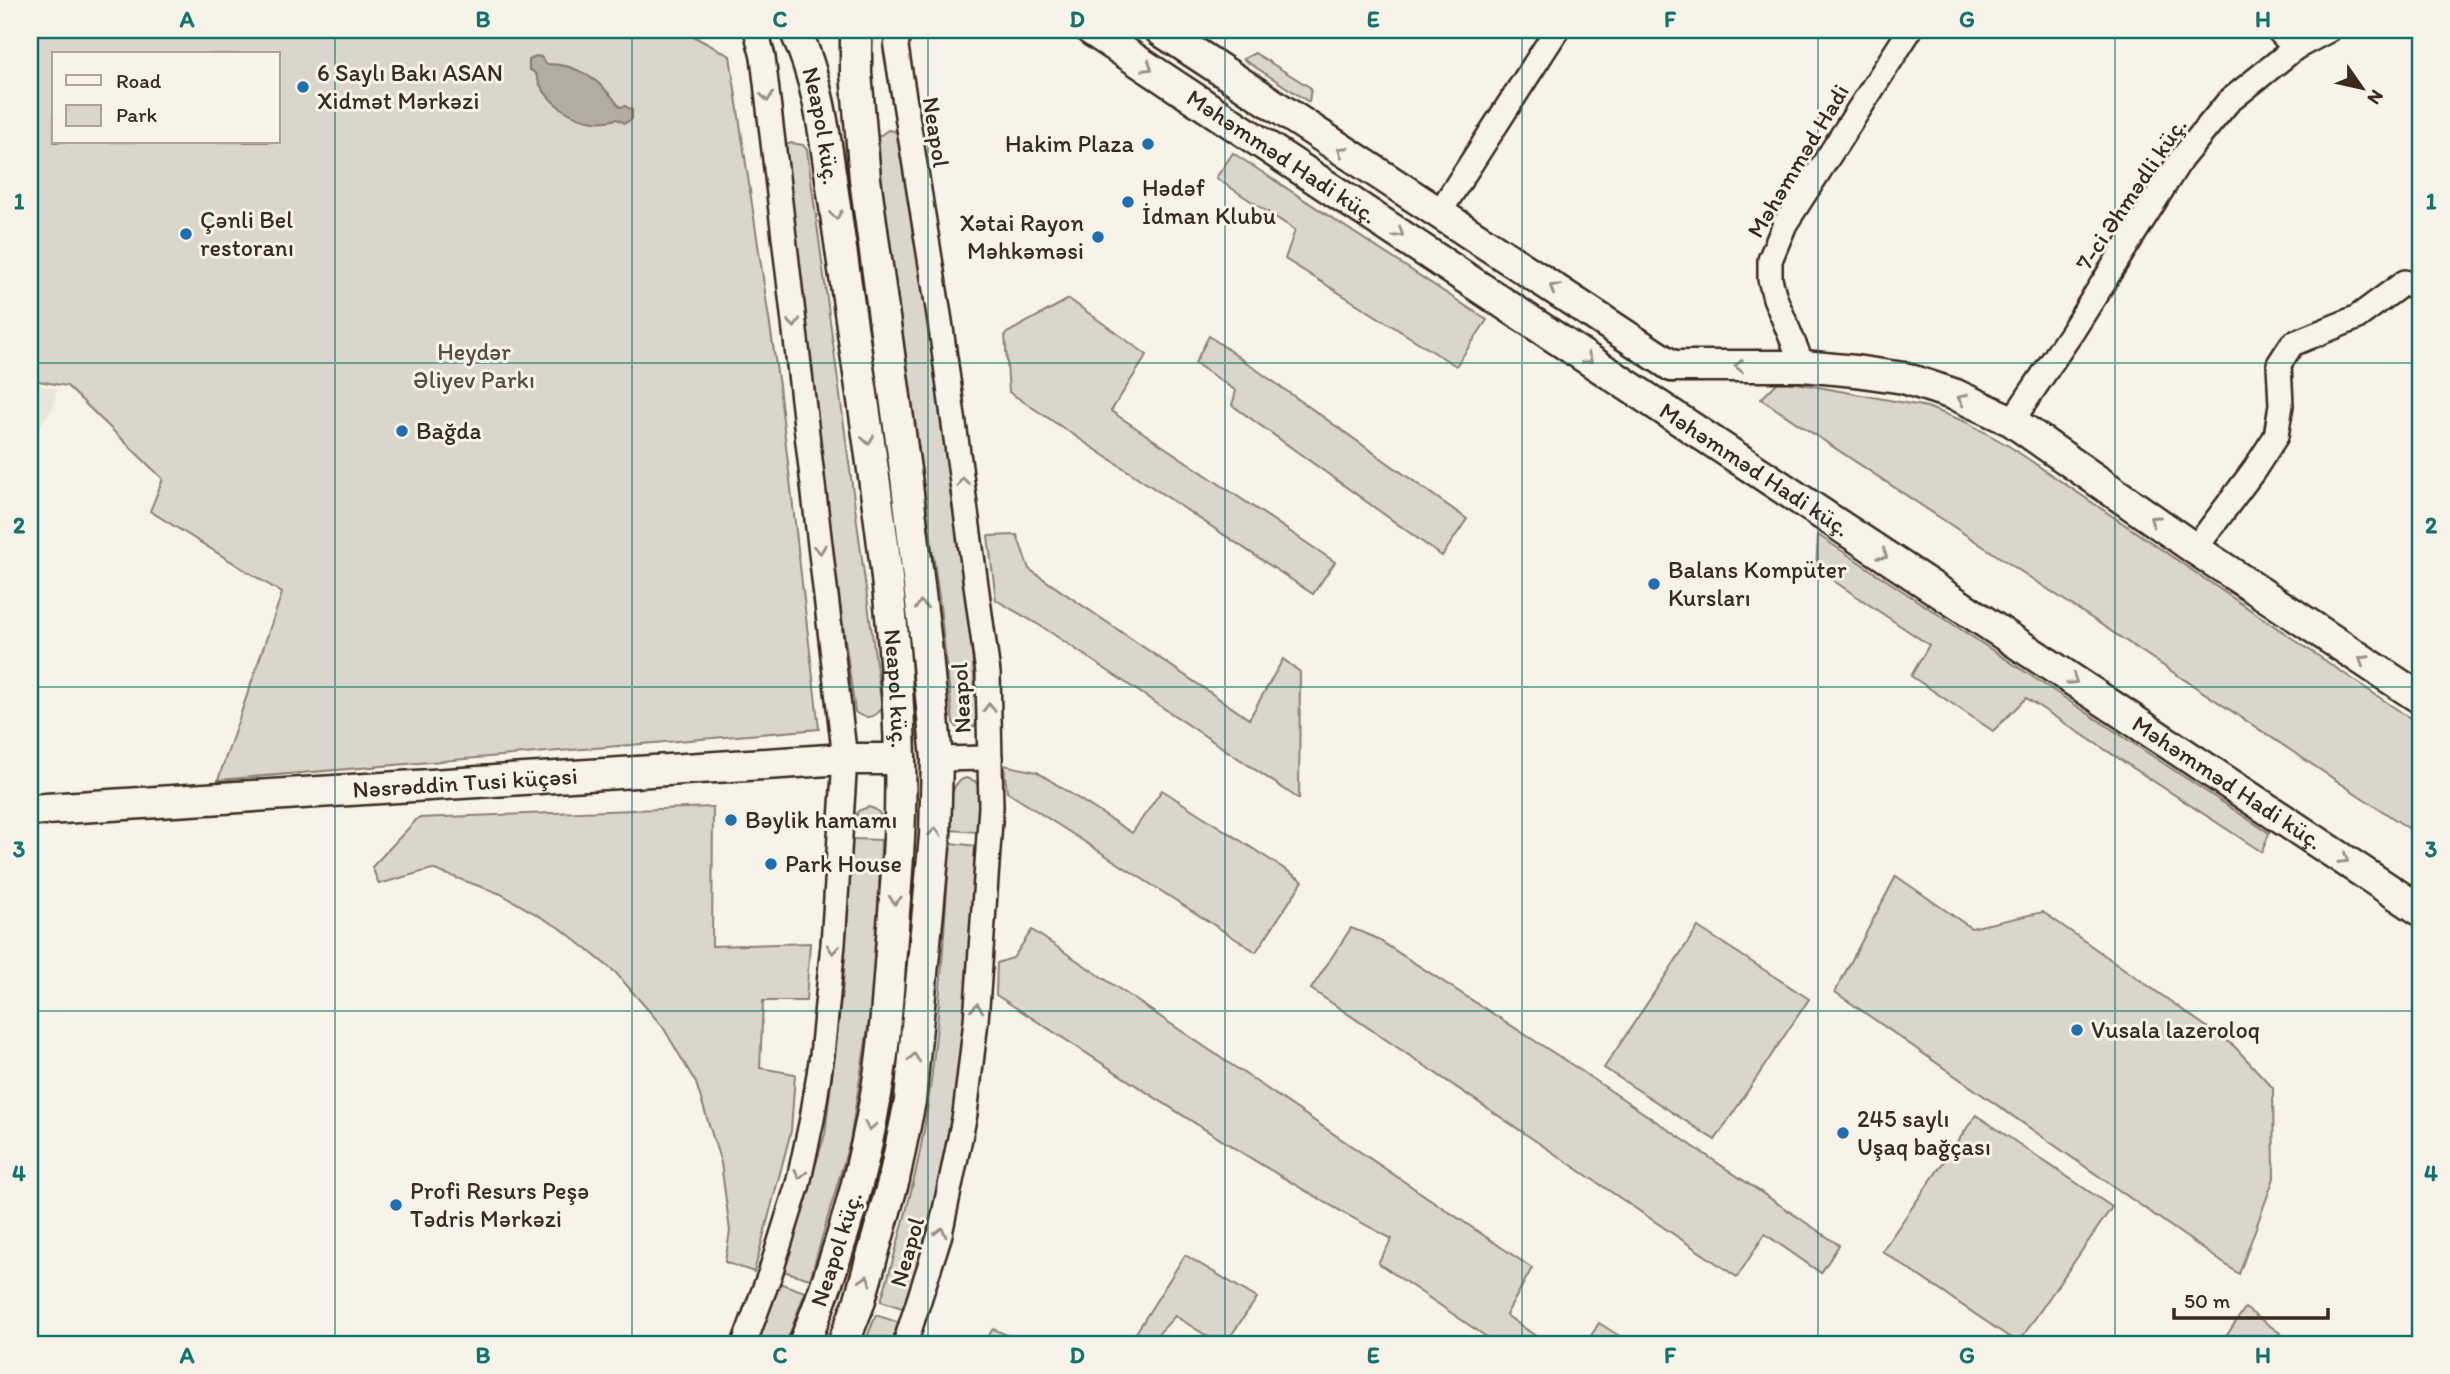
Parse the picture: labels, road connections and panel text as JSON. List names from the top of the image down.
{
  "streets": {
    "main road": ["Neapol küç.", "Məhəmməd Hadi küç.", "Nəsrəddin Tusi küçəsi"],
    "street": ["Neapol", "Məhəmməd Hadi", "7-ci Əhmədli küç."]
  },
  "crossings": [
    ["Neapol küç.", "Nəsrəddin Tusi küçəsi"]
  ],
  "parks": ["Heydər Əliyev Parkı"],
  "places": [
    "6 Saylı Bakı ASAN Xidmət Mərkəzi",
    "Hakim Plaza",
    "Hədəf İdman Klubu",
    "Çənli Bel restoranı",
    "Xətai Rayon Məhkəməsi",
    "Bağda",
    "Balans Kompüter Kursları",
    "Bəylik hamamı",
    "Park House",
    "Vusala lazeroloq",
    "245 saylı Uşaq bağçası",
    "Profi Resurs Peşə Tədris Mərkəzi"
  ],
  "legend": ["Road", "Park"],
  "scale_bar": "50 m",
  "north": "bottom right",
  "grid": {
    "columns": [
      "A",
      "B",
      "C",
      "D",
      "E",
      "F",
      "G",
      "H"
    ],
    "rows": [
      "1",
      "2",
      "3",
      "4"
    ]
  }
}
